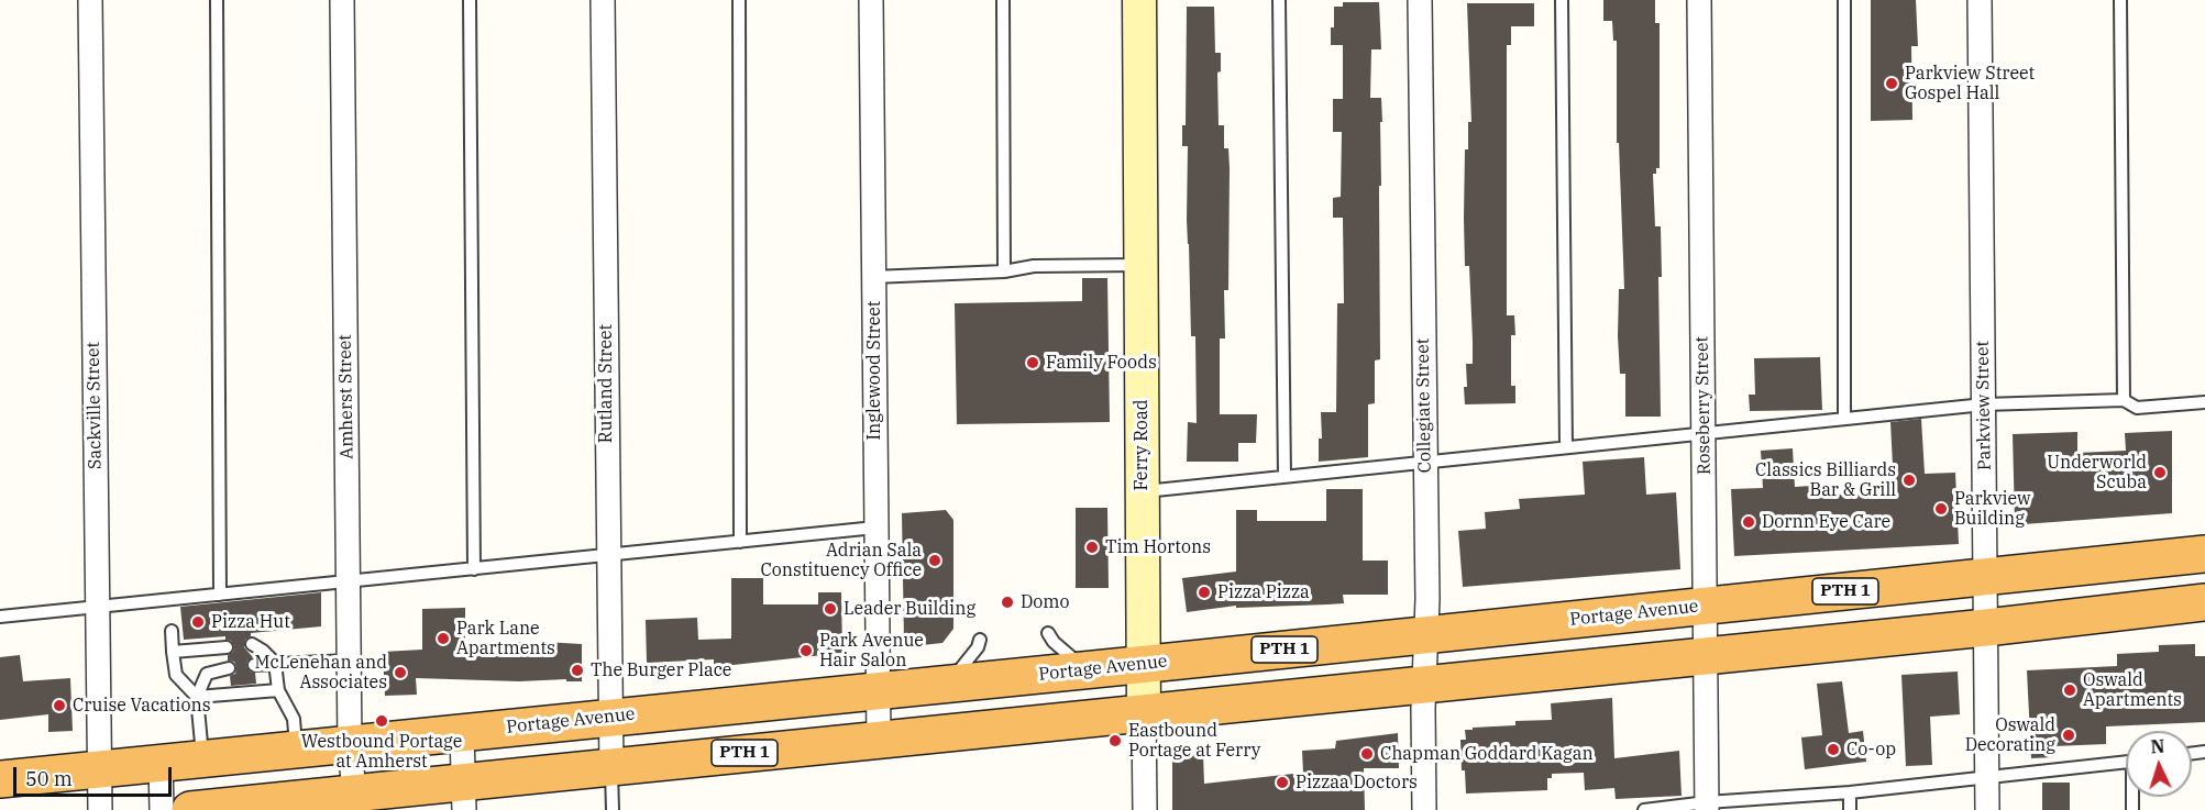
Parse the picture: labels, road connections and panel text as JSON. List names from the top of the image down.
{
  "streets": {
    "highway": ["PTH 1", "Portage Avenue"],
    "main road": ["Ferry Road"],
    "street": [
      "Inglewood Street",
      "Rutland Street",
      "Amherst Street",
      "Sackville Street",
      "Collegiate Street",
      "Roseberry Street",
      "Parkview Street"
    ]
  },
  "crossings": [
    ["Inglewood Street", "PTH 1"],
    ["Inglewood Street", "Portage Avenue"],
    ["Rutland Street", "PTH 1"],
    ["Rutland Street", "Portage Avenue"],
    ["Amherst Street", "PTH 1"],
    ["Amherst Street", "Portage Avenue"],
    ["Sackville Street", "Portage Avenue"],
    ["Collegiate Street", "PTH 1"],
    ["Collegiate Street", "Portage Avenue"],
    ["Roseberry Street", "PTH 1"],
    ["Roseberry Street", "Portage Avenue"],
    ["Parkview Street", "PTH 1"],
    ["Parkview Street", "Portage Avenue"],
    ["Ferry Road", "PTH 1"],
    ["Ferry Road", "Portage Avenue"]
  ],
  "places": [
    "Parkview Street Gospel Hall",
    "Family Foods",
    "Underworld Scuba",
    "Classics Billiards Bar & Grill",
    "Parkview Building",
    "Dornn Eye Care",
    "Tim Hortons",
    "Adrian Sala Constituency Office",
    "Pizza Pizza",
    "Domo",
    "Leader Building",
    "Pizza Hut",
    "Park Lane Apartments",
    "Park Avenue Hair Salon",
    "The Burger Place",
    "McLenehan and Associates",
    "Oswald Apartments",
    "Cruise Vacations",
    "Westbound Portage at Amherst",
    "Oswald Decorating",
    "Eastbound Portage at Ferry",
    "Co-op",
    "Chapman Goddard Kagan",
    "Pizzaa Doctors"
  ],
  "scale_bar": "50 m",
  "north": "top"
}
